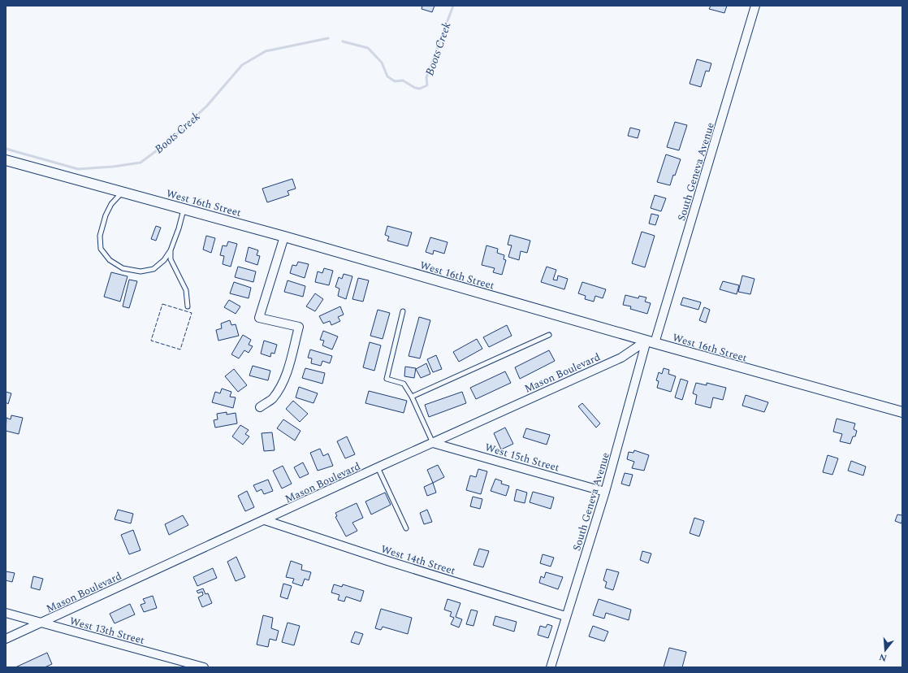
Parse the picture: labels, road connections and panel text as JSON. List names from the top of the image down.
{
  "streets": {
    "street": [
      "South Geneva Avenue",
      "West 16th Street",
      "Mason Boulevard",
      "West 15th Street",
      "West 14th Street",
      "West 13th Street"
    ]
  },
  "crossings": [
    ["South Geneva Avenue", "West 16th Street"],
    ["South Geneva Avenue", "Mason Boulevard"],
    ["South Geneva Avenue", "West 15th Street"],
    ["South Geneva Avenue", "West 14th Street"],
    ["West 16th Street", "Mason Boulevard"],
    ["Mason Boulevard", "West 15th Street"],
    ["Mason Boulevard", "West 14th Street"],
    ["Mason Boulevard", "West 13th Street"]
  ],
  "water": ["Boots Creek"],
  "north": "bottom"
}
